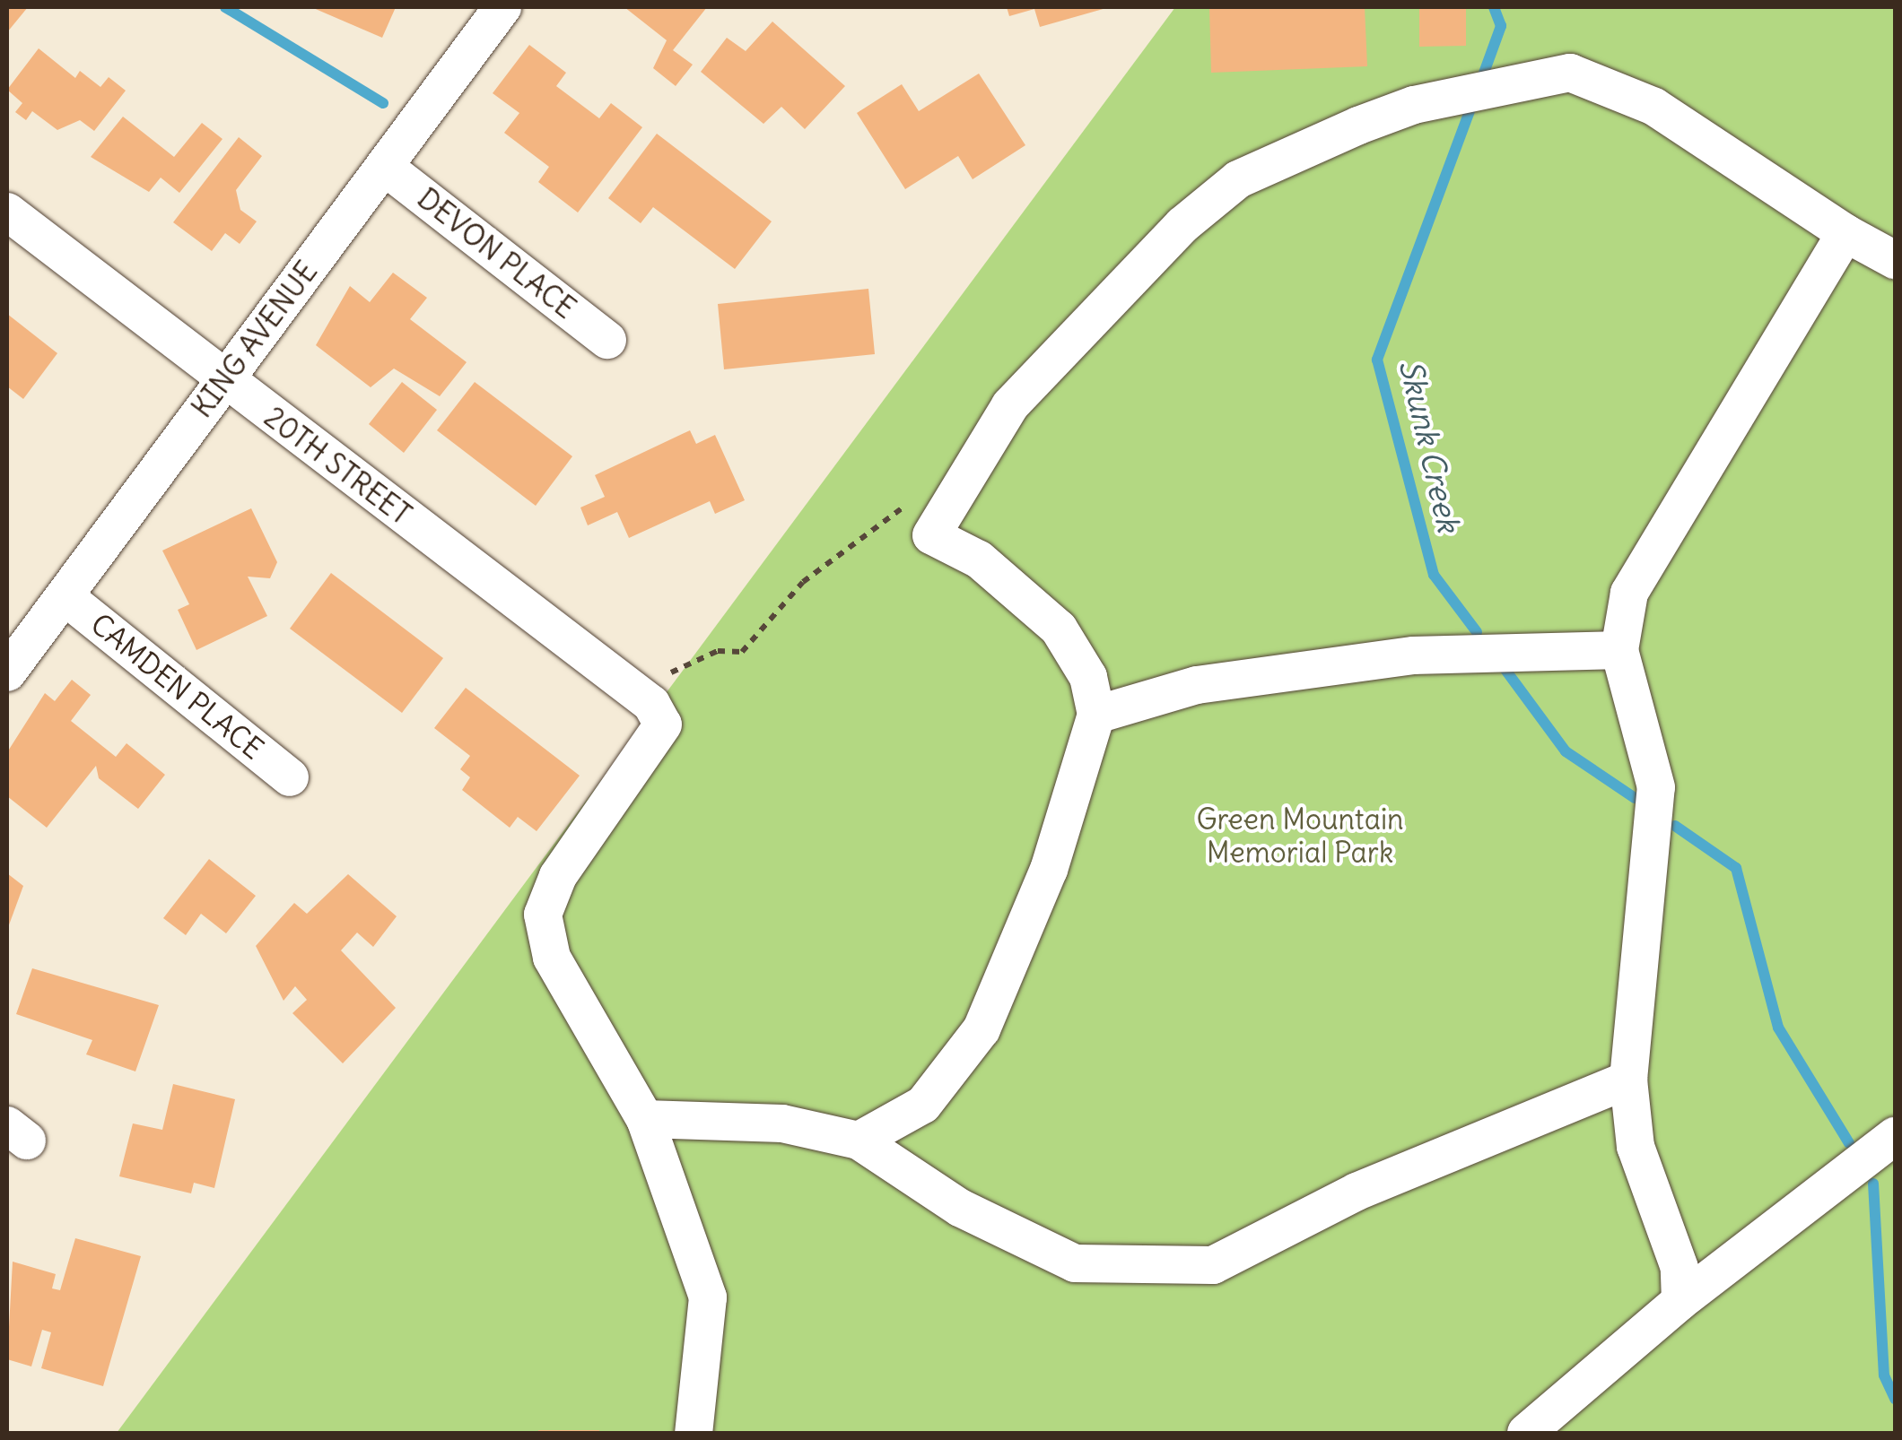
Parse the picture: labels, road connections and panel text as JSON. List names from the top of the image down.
{
  "streets": {
    "street": [
      "DEVON PLACE",
      "KING AVENUE",
      "20TH STREET",
      "CAMDEN PLACE"
    ]
  },
  "crossings": [
    ["DEVON PLACE", "KING AVENUE"],
    ["KING AVENUE", "20TH STREET"],
    ["KING AVENUE", "CAMDEN PLACE"]
  ],
  "water": ["Skunk Creek"],
  "parks": ["Green Mountain Memorial Park"]
}
